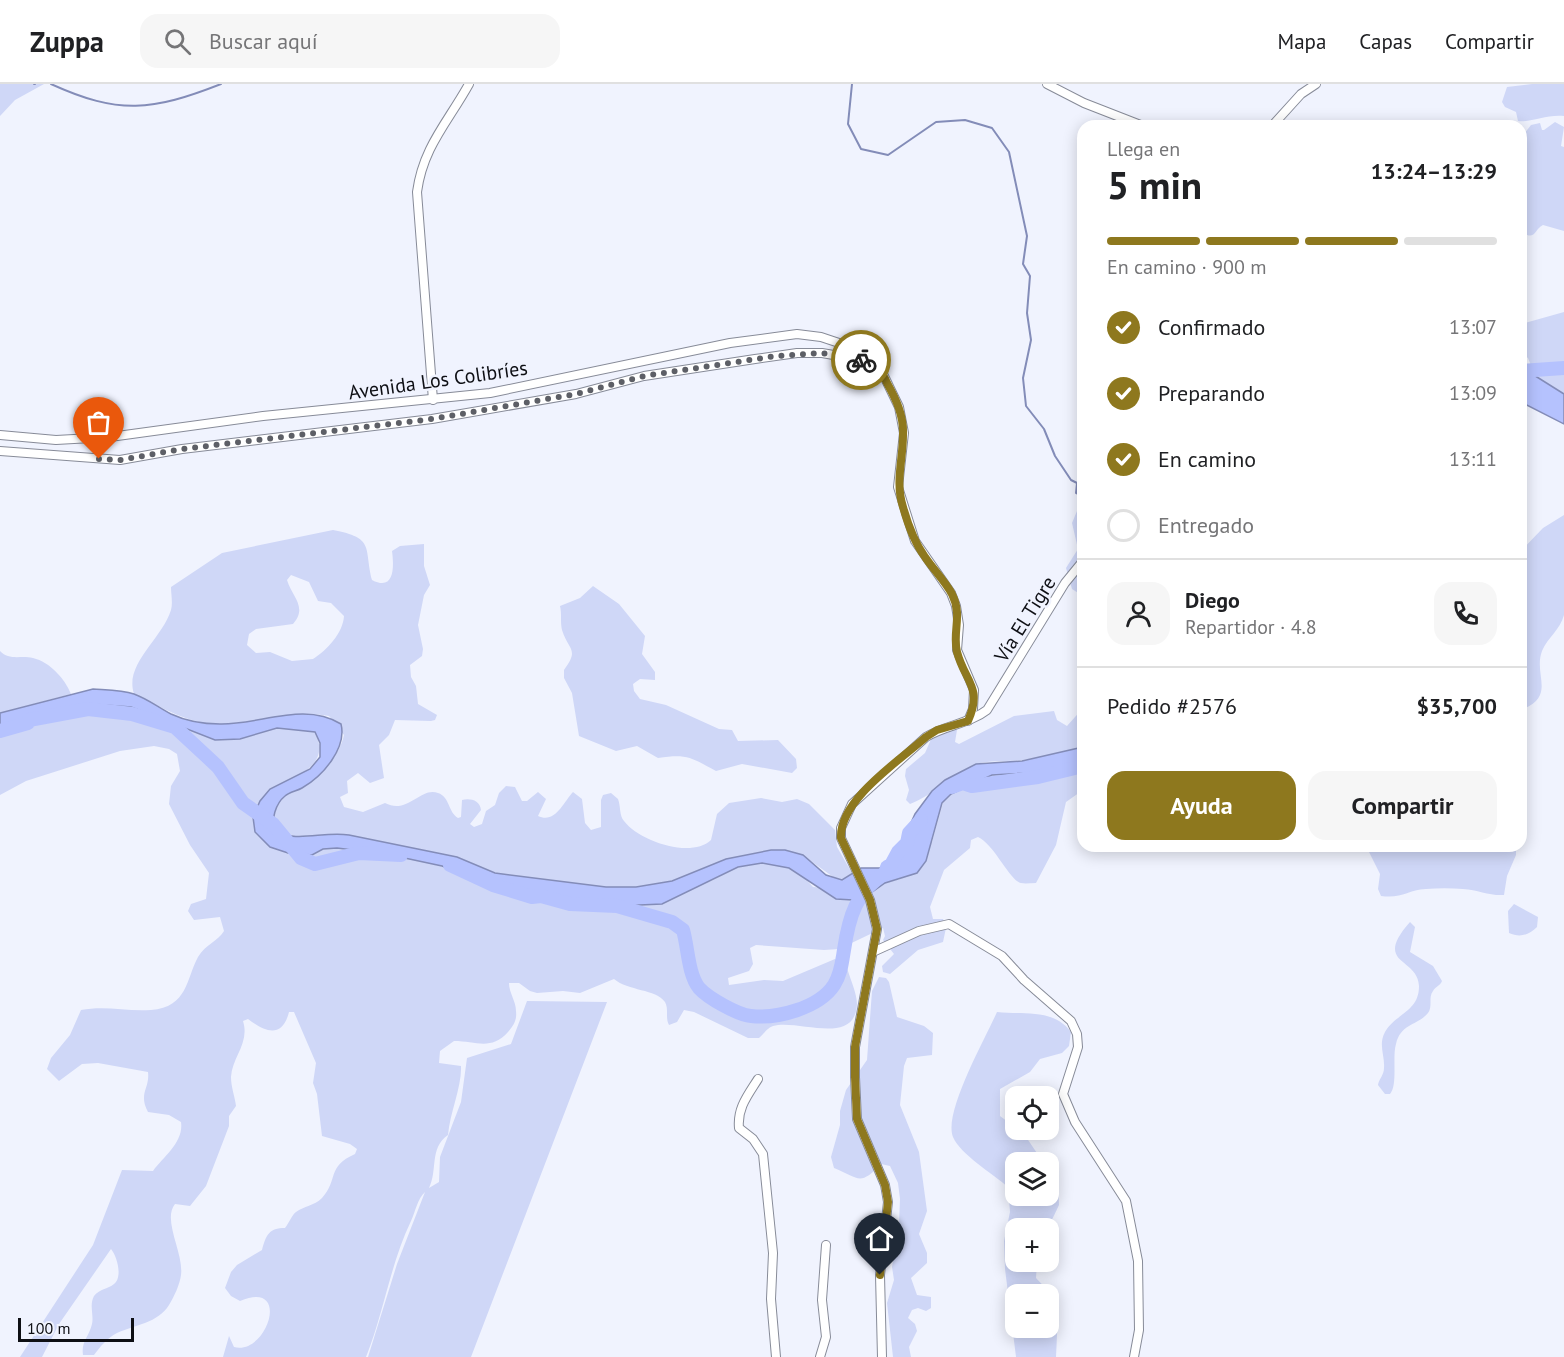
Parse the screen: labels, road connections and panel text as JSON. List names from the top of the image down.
{
  "streets": {
    "street": ["Avenida Los Colibríes", "Vía El Tigre"]
  },
  "crossings": [
    ["Avenida Los Colibríes", "Vía El Tigre"]
  ],
  "scale_bar": "100 m",
  "page": {
    "header": "Zuppa",
    "search": "Buscar aquí",
    "nav": ["Mapa", "Capas", "Compartir"],
    "heading": ["5 min", "Llega en", "13:24–13:29"],
    "panel": [
      "Diego",
      "Repartidor · 4.8",
      "Pedido #2576",
      "$35,700"
    ],
    "bar": "En camino · 900 m",
    "list": [
      ["Confirmado", "13:07"],
      ["Preparando", "13:09"],
      ["En camino", "13:11"],
      "Entregado"
    ],
    "buttons": ["Ayuda", "Compartir"],
    "map_buttons": ["+", "−"],
    "scale": "100 m"
  }
}
